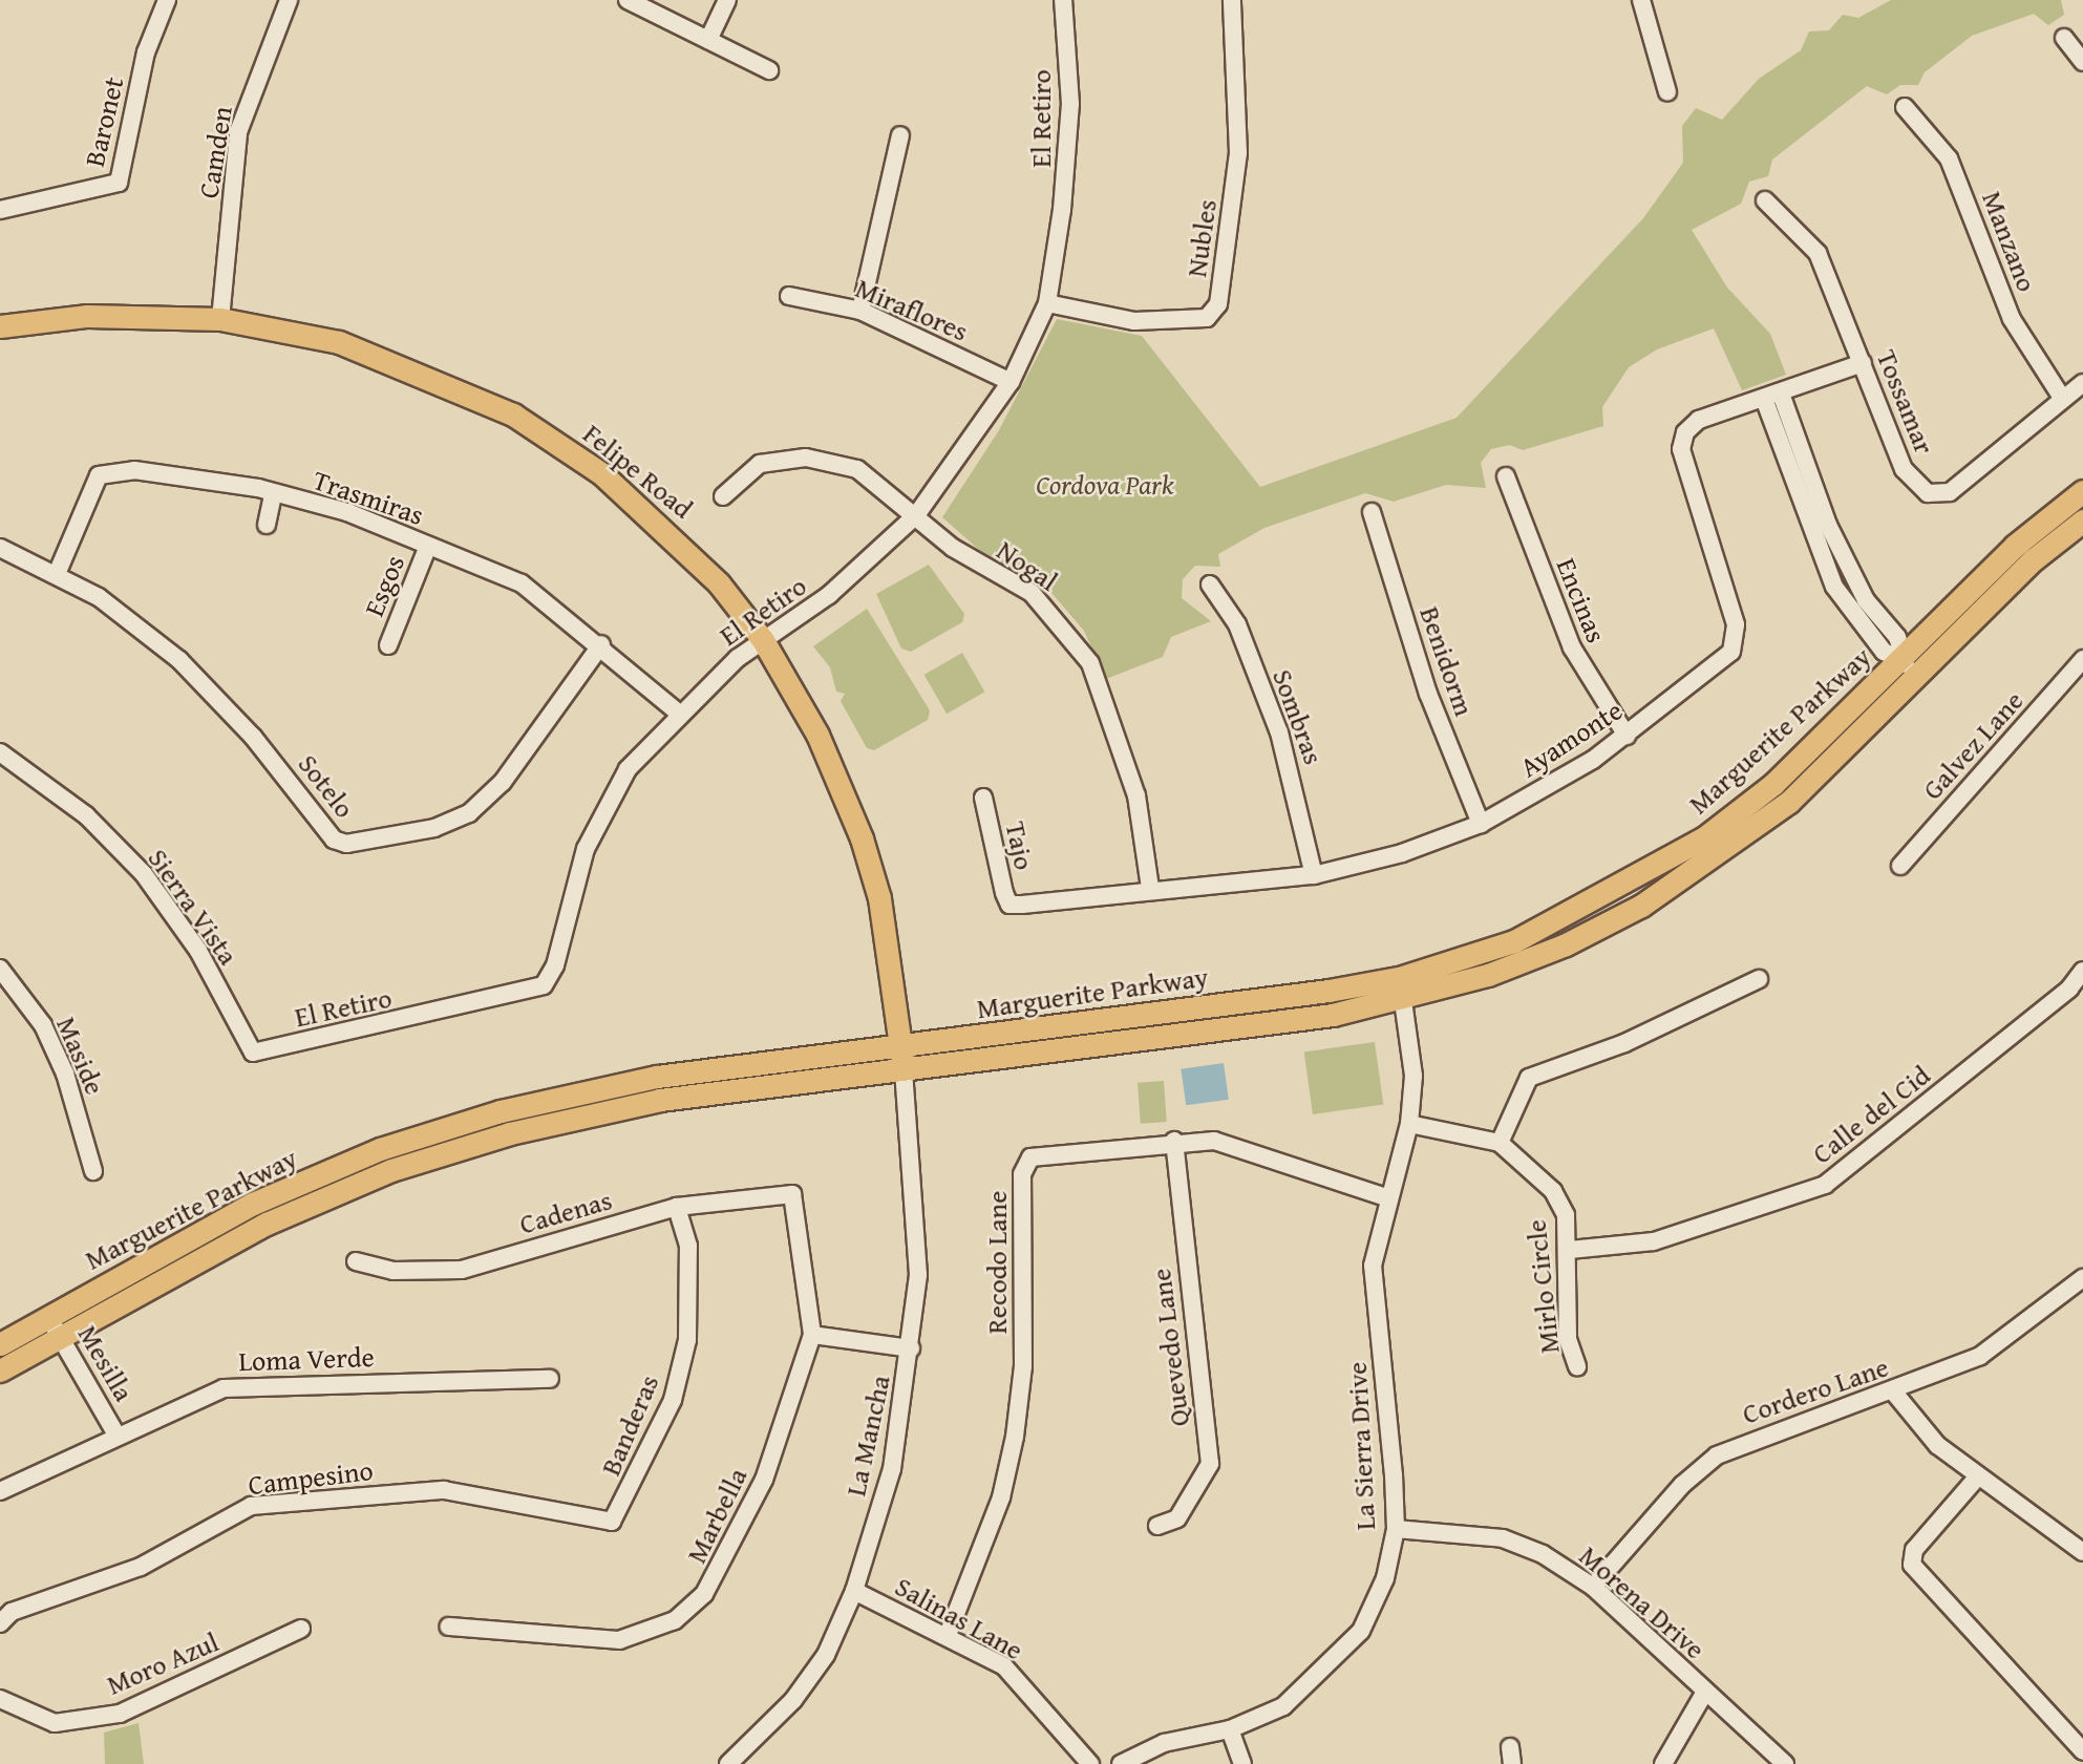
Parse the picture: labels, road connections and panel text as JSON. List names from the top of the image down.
{
  "streets": {
    "main road": ["Felipe Road", "Marguerite Parkway"],
    "street": [
      "El Retiro",
      "Baronet",
      "Camden",
      "Nubles",
      "Manzano",
      "Miraflores",
      "Tossamar",
      "Trasmiras",
      "Nogal",
      "Esgos",
      "Encinas",
      "Benidorm",
      "Sombras",
      "Ayamonte",
      "Galvez Lane",
      "Sotelo",
      "Tajo",
      "Sierra Vista",
      "Maside",
      "Calle del Cid",
      "Cadenas",
      "Recodo Lane",
      "Mirlo Circle",
      "Quevedo Lane",
      "Loma Verde",
      "Mesilla",
      "Cordero Lane",
      "Banderas",
      "La Mancha",
      "La Sierra Drive",
      "Campesino",
      "Marbella",
      "Morena Drive",
      "Salinas Lane",
      "Moro Azul"
    ]
  },
  "crossings": [
    ["El Retiro", "Nubles"],
    ["El Retiro", "Miraflores"],
    ["El Retiro", "Felipe Road"],
    ["El Retiro", "Trasmiras"],
    ["El Retiro", "Nogal"],
    ["El Retiro", "Sierra Vista"],
    ["Camden", "Felipe Road"],
    ["Manzano", "Tossamar"],
    ["Tossamar", "Ayamonte"],
    ["Felipe Road", "Marguerite Parkway"],
    ["Felipe Road", "La Mancha"],
    ["Trasmiras", "Esgos"],
    ["Trasmiras", "Sotelo"],
    ["Nogal", "Ayamonte"],
    ["Encinas", "Ayamonte"],
    ["Benidorm", "Ayamonte"],
    ["Sombras", "Ayamonte"],
    ["Marguerite Parkway", "Mesilla"],
    ["Marguerite Parkway", "La Mancha"],
    ["Marguerite Parkway", "La Sierra Drive"],
    ["Ayamonte", "Tajo"],
    ["Calle del Cid", "Mirlo Circle"],
    ["Cadenas", "Banderas"],
    ["Cadenas", "Marbella"],
    ["Recodo Lane", "Quevedo Lane"],
    ["Recodo Lane", "La Sierra Drive"],
    ["Recodo Lane", "Salinas Lane"],
    ["Loma Verde", "Mesilla"],
    ["Cordero Lane", "Morena Drive"],
    ["Banderas", "Campesino"],
    ["La Mancha", "Salinas Lane"],
    ["La Sierra Drive", "Morena Drive"]
  ],
  "parks": ["Cordova Park"]
}
